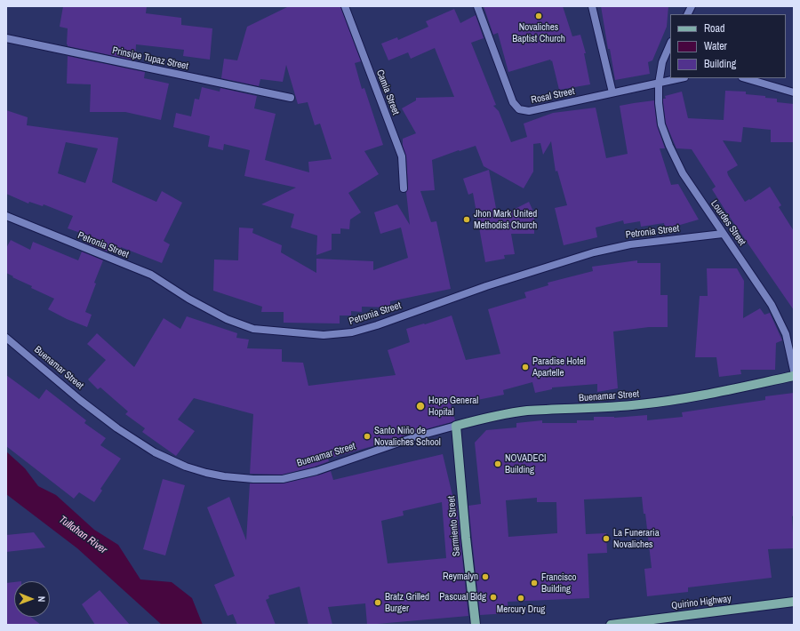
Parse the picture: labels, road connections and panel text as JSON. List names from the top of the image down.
{
  "streets": {
    "main road": ["Buenamar Street", "Sarmiento Street", "Quirino Highway"],
    "street": [
      "Prinsipe Tupaz Street",
      "Camia Street",
      "Rosal Street",
      "Lourdes Street",
      "Petronia Street"
    ]
  },
  "crossings": [
    ["Rosal Street", "Lourdes Street"],
    ["Lourdes Street", "Petronia Street"],
    ["Buenamar Street", "Sarmiento Street"]
  ],
  "water": ["Tullahan River"],
  "places": [
    "Novaliches Baptist Church",
    "Jhon Mark United Methodist Church",
    "Paradise Hotel Apartelle",
    "Hope General Hopital",
    "Santo Niño de Novaliches School",
    "NOVADECI Building",
    "La Funeraria Novaliches",
    "Reymalyn",
    "Francisco Building",
    "Pascual Bldg",
    "Mercury Drug",
    "Bratz Grilled Burger"
  ],
  "legend": ["Road", "Water", "Building"],
  "north": "right"
}
